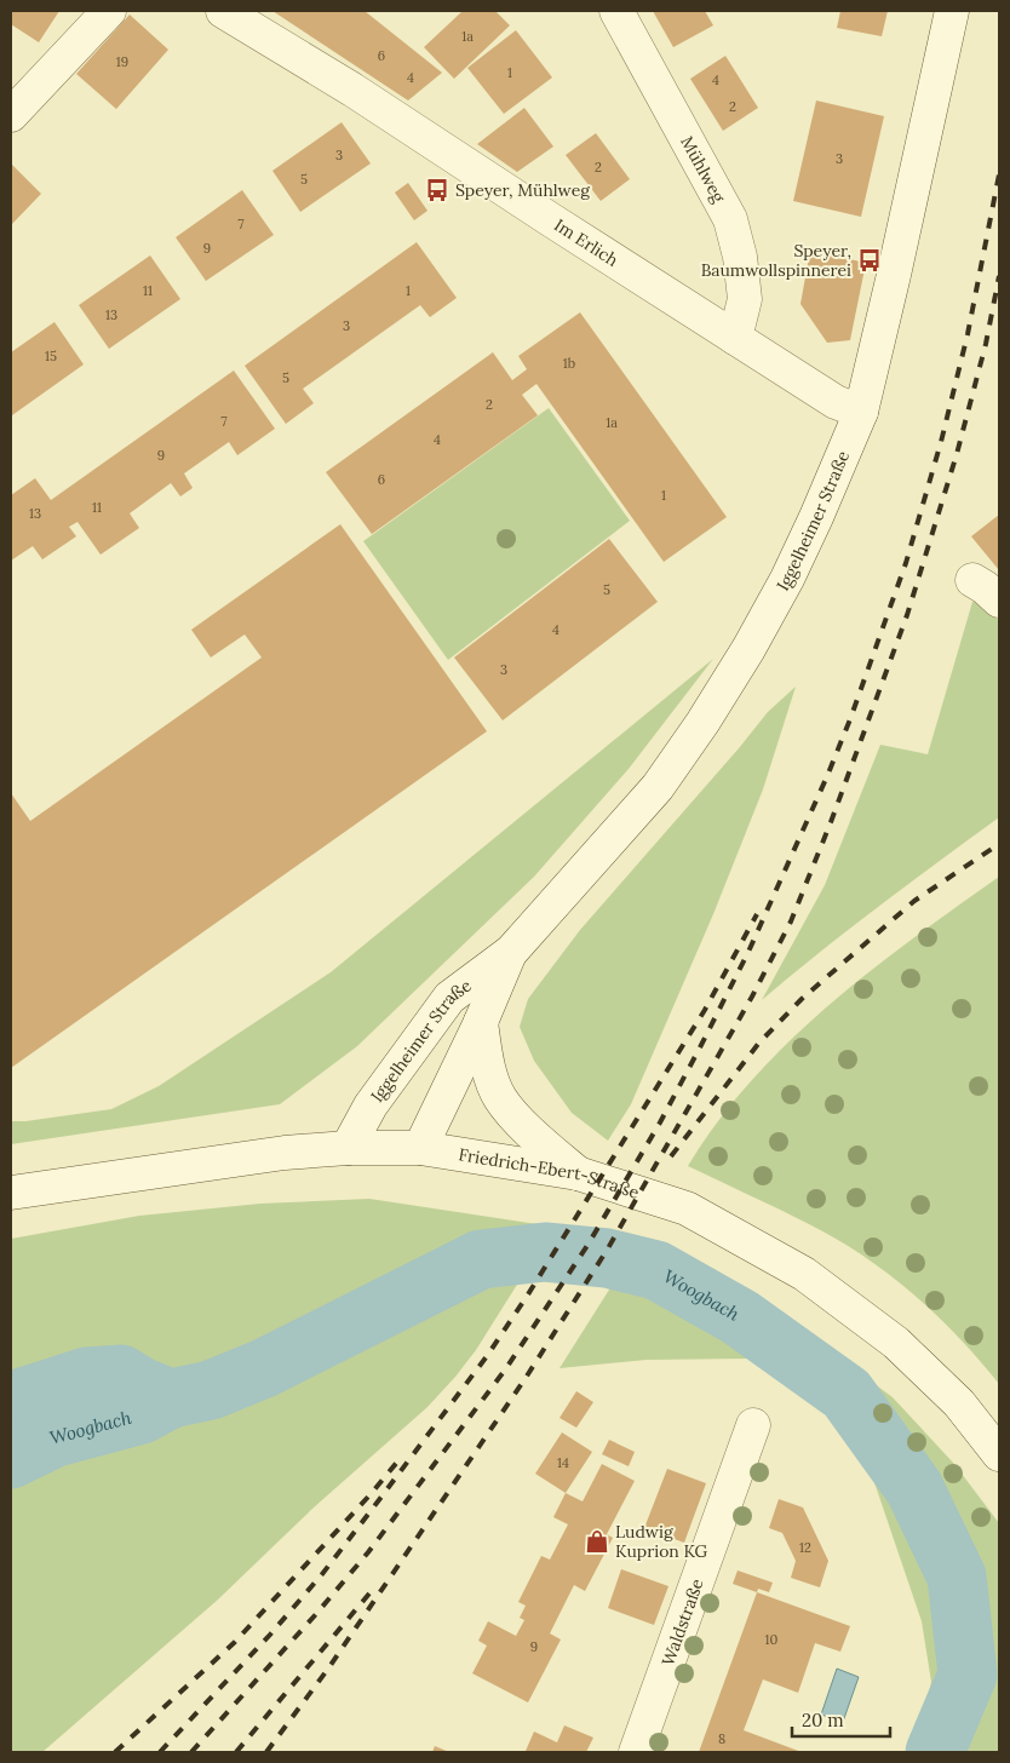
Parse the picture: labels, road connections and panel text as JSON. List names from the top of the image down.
{
  "streets": {
    "main road": [
      "Mühlweg",
      "Im Erlich",
      "Iggelheimer Straße",
      "Friedrich-Ebert-Straße",
      "Waldstraße"
    ]
  },
  "crossings": [
    ["Mühlweg", "Im Erlich"],
    ["Im Erlich", "Iggelheimer Straße"],
    ["Iggelheimer Straße", "Friedrich-Ebert-Straße"]
  ],
  "water": ["Woogbach"],
  "places": {
    "bus stop": ["Speyer, Mühlweg", "Speyer, Baumwollspinnerei"],
    "shop": ["Ludwig Kuprion KG"]
  },
  "house_numbers": [
    "1a",
    "6",
    "19",
    "1",
    "4",
    "4",
    "2",
    "3",
    "3",
    "2",
    "5",
    "7",
    "9",
    "11",
    "1",
    "13",
    "3",
    "15",
    "1b",
    "5",
    "2",
    "7",
    "1a",
    "4",
    "9",
    "6",
    "1",
    "11",
    "13",
    "5",
    "4",
    "3",
    "14",
    "12",
    "10",
    "9",
    "8"
  ],
  "scale_bar": "20 m"
}
